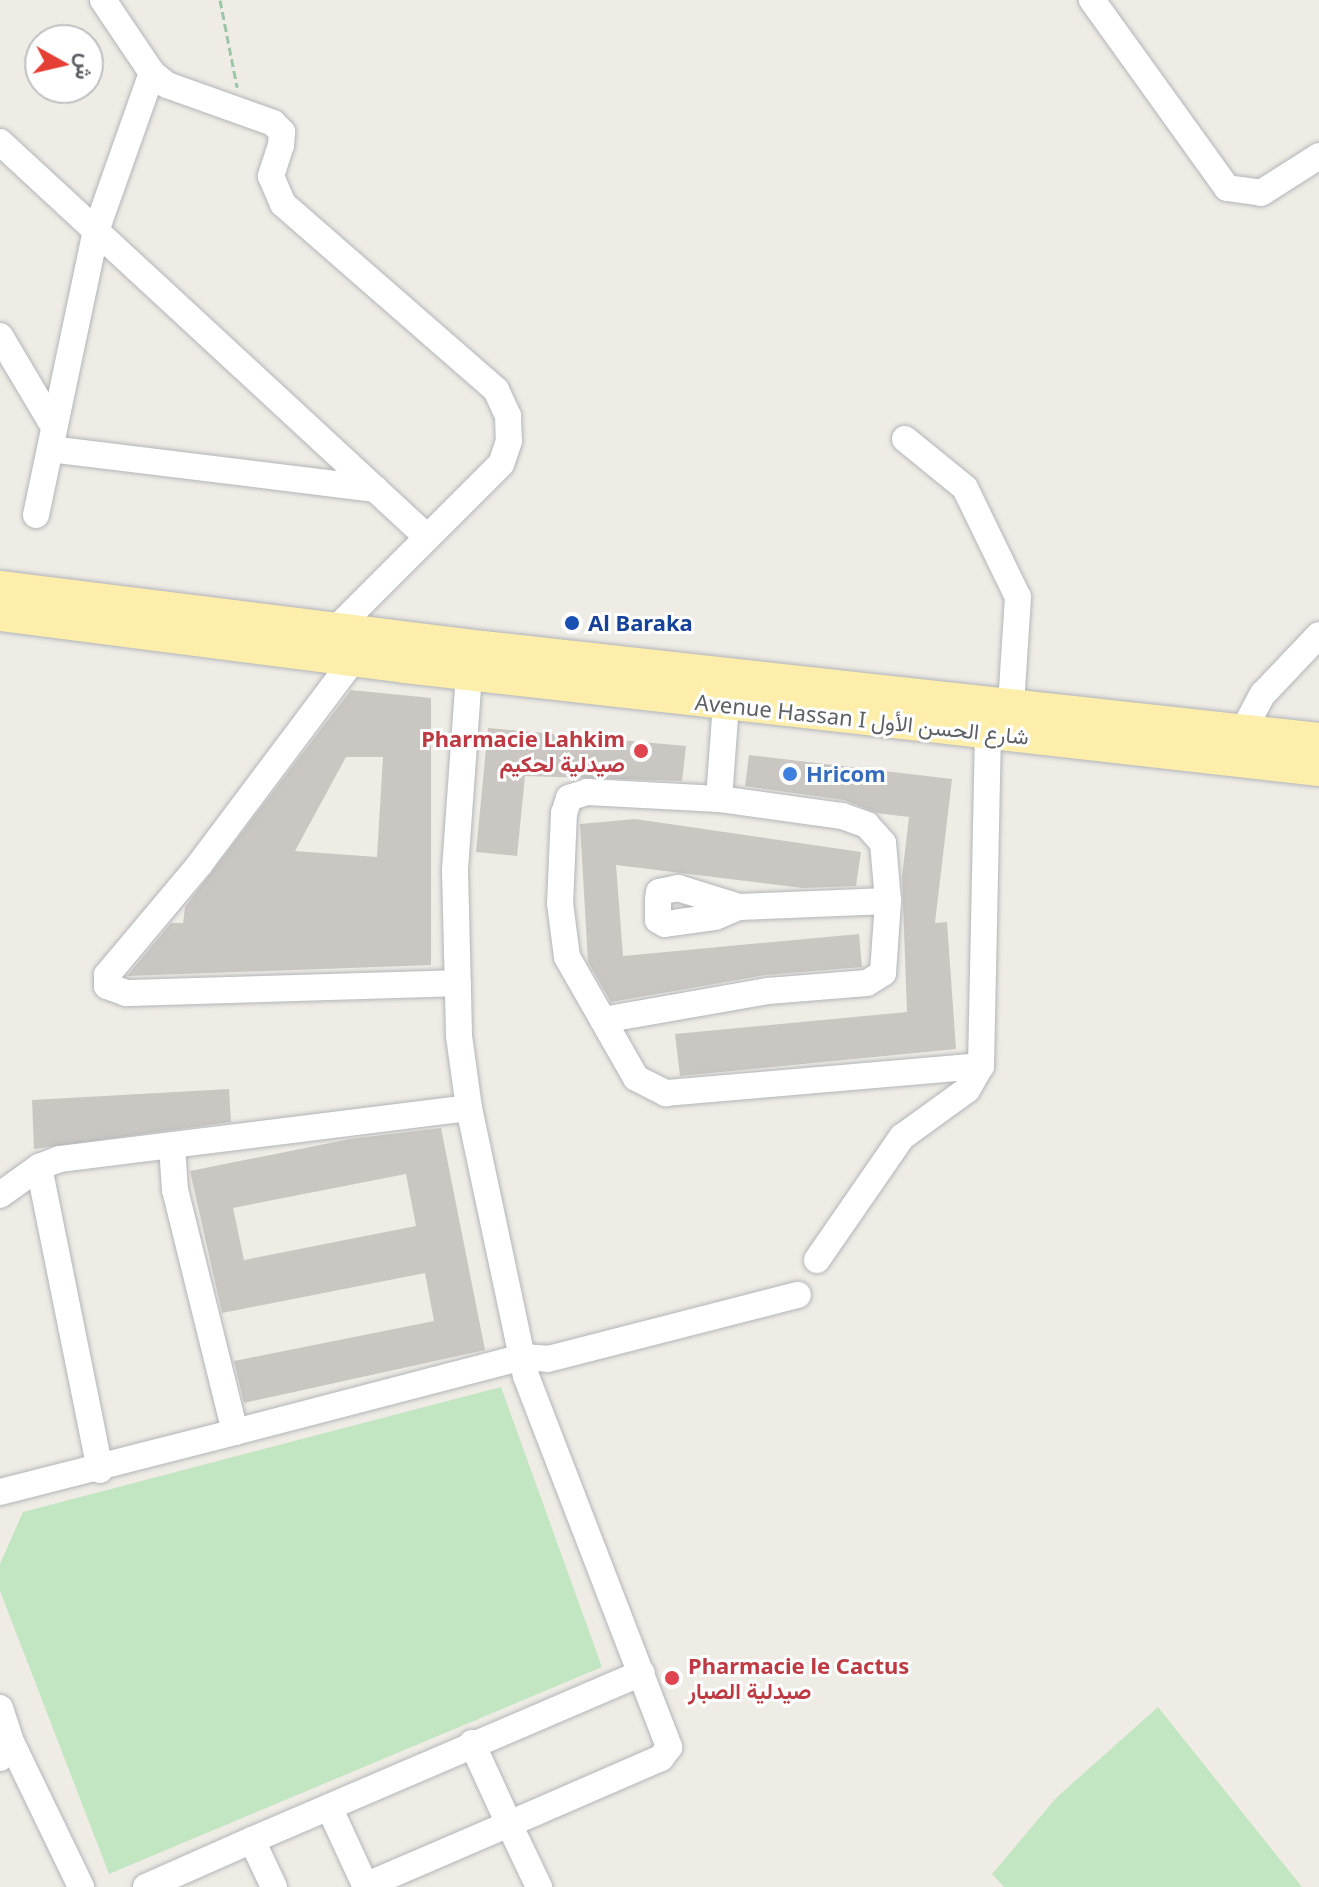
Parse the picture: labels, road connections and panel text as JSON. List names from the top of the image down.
{
  "streets": {
    "main road": ["Avenue Hassan I شارع الحسن الأول"]
  },
  "places": [
    "Al Baraka",
    "Pharmacie Lahkim صيدلية لحكيم",
    "Hricom",
    "Pharmacie le Cactus صيدلية الصبار"
  ],
  "north": "right"
}
